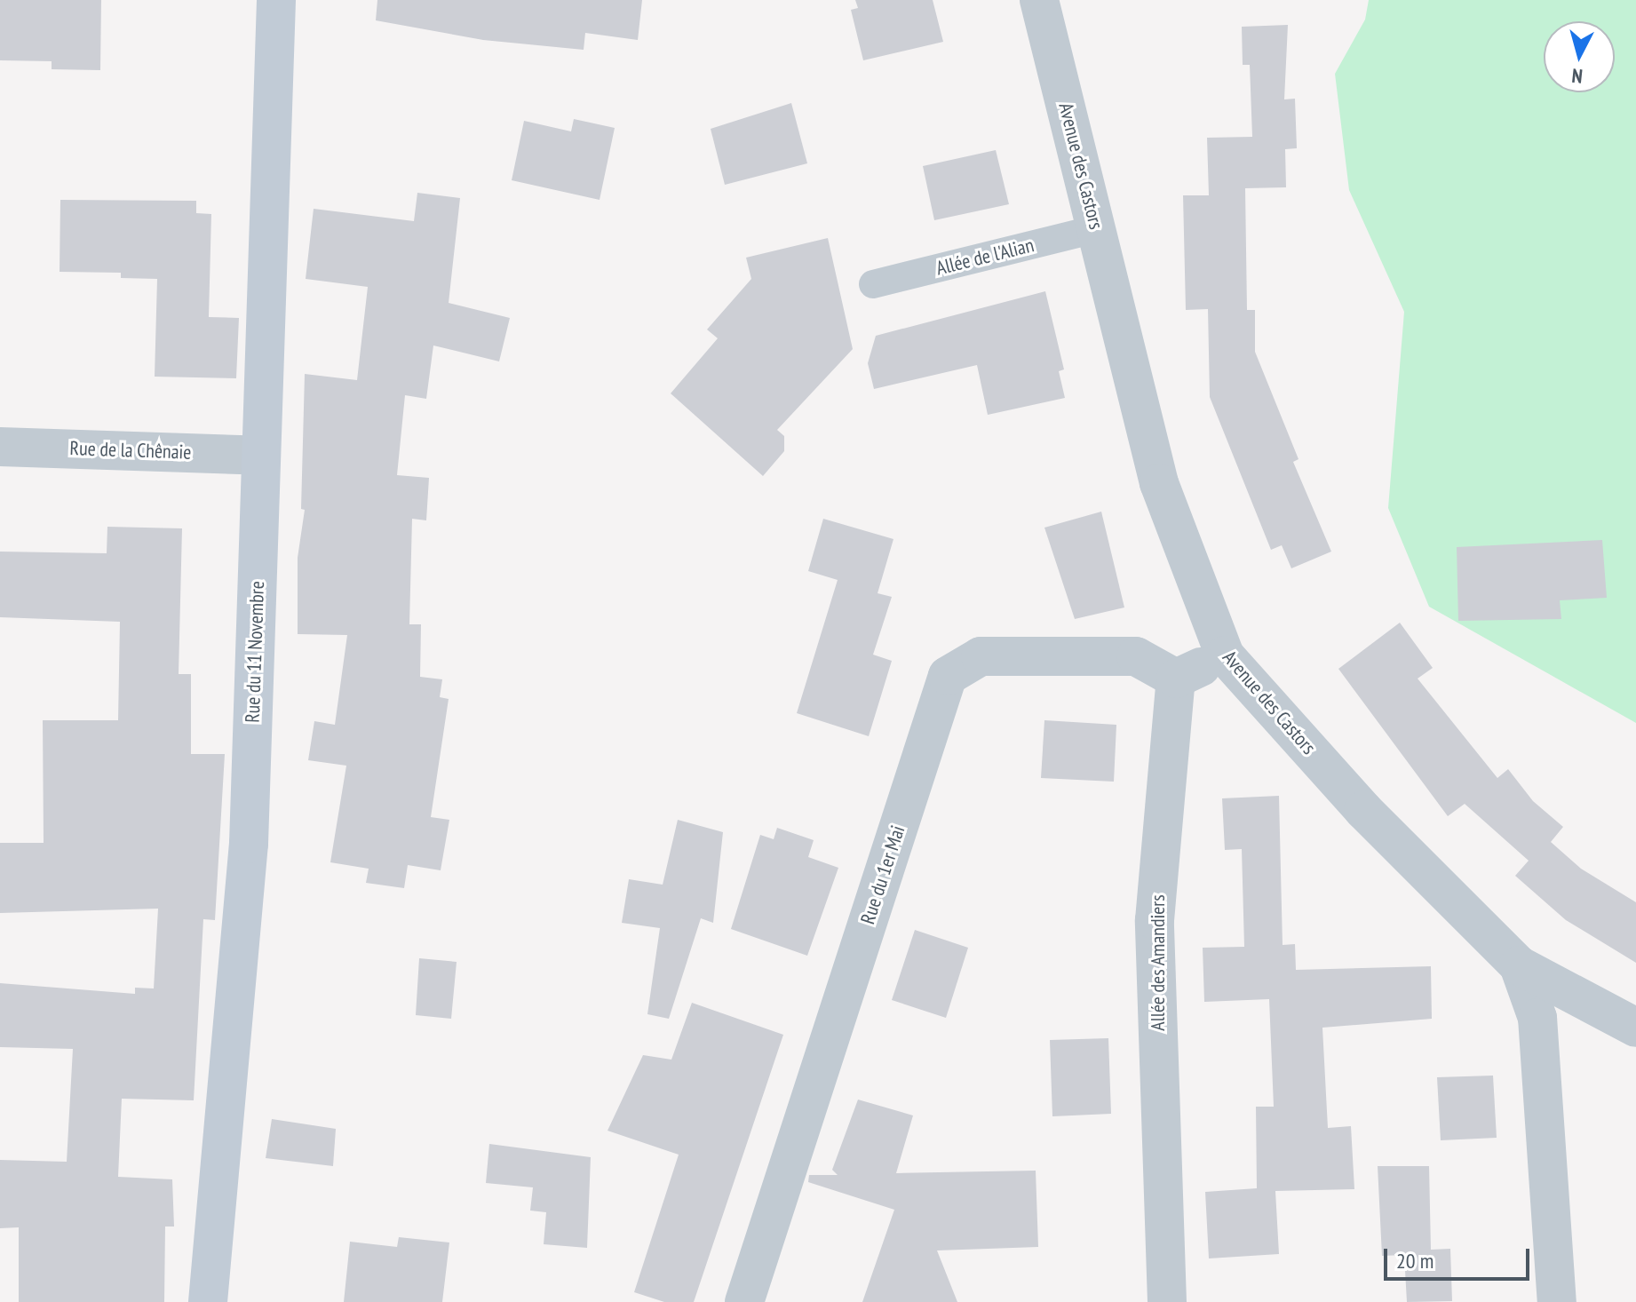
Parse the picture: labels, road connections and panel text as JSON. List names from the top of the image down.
{
  "streets": {
    "street": [
      "Avenue des Castors",
      "Rue de la Chênaie",
      "Rue du 11 Novembre",
      "Rue du 1er Mai",
      "Allée des Amandiers"
    ],
    "lane": ["Allée de l'Alian"]
  },
  "crossings": [
    ["Avenue des Castors", "Allée de l'Alian"],
    ["Rue de la Chênaie", "Rue du 11 Novembre"],
    ["Rue du 1er Mai", "Allée des Amandiers"]
  ],
  "scale_bar": "20 m",
  "north": "bottom"
}
